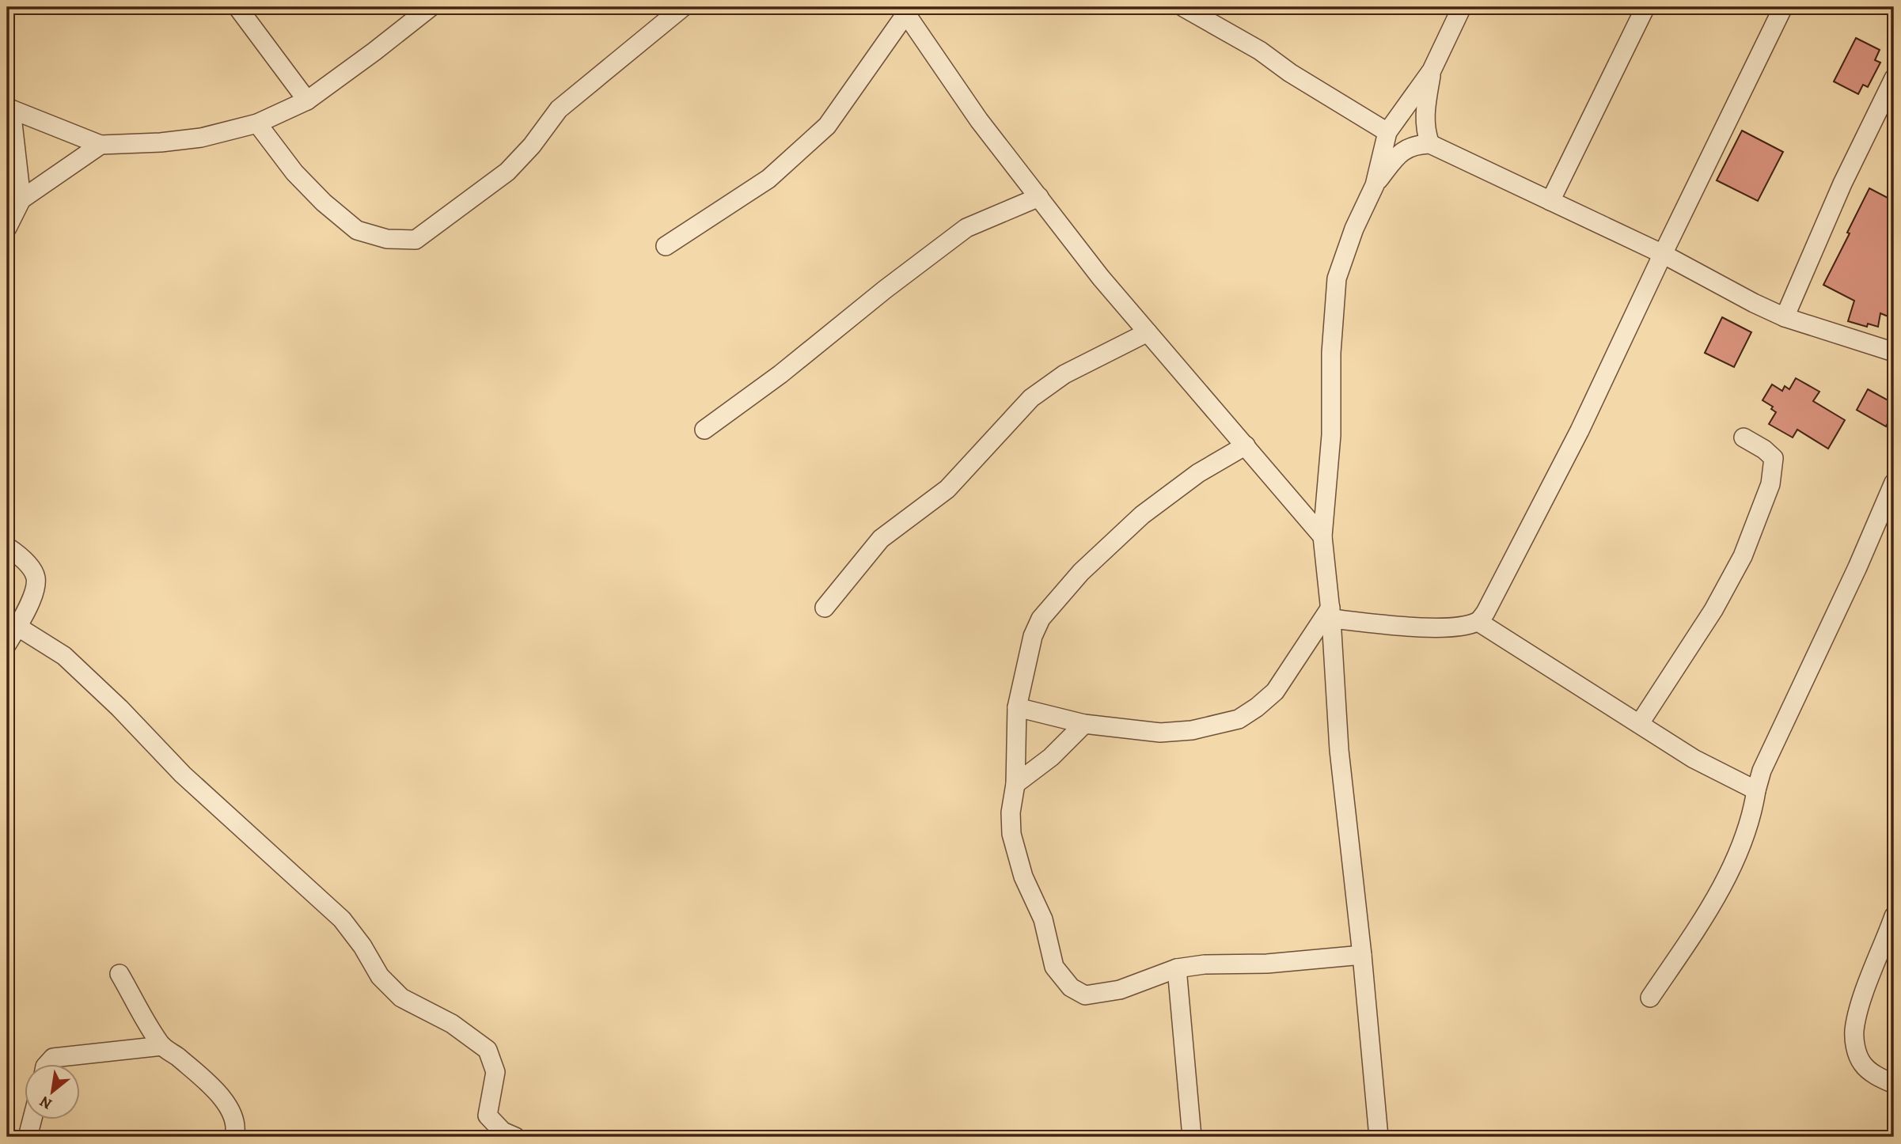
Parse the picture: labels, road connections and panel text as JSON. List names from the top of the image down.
{
  "north": "bottom left"
}
